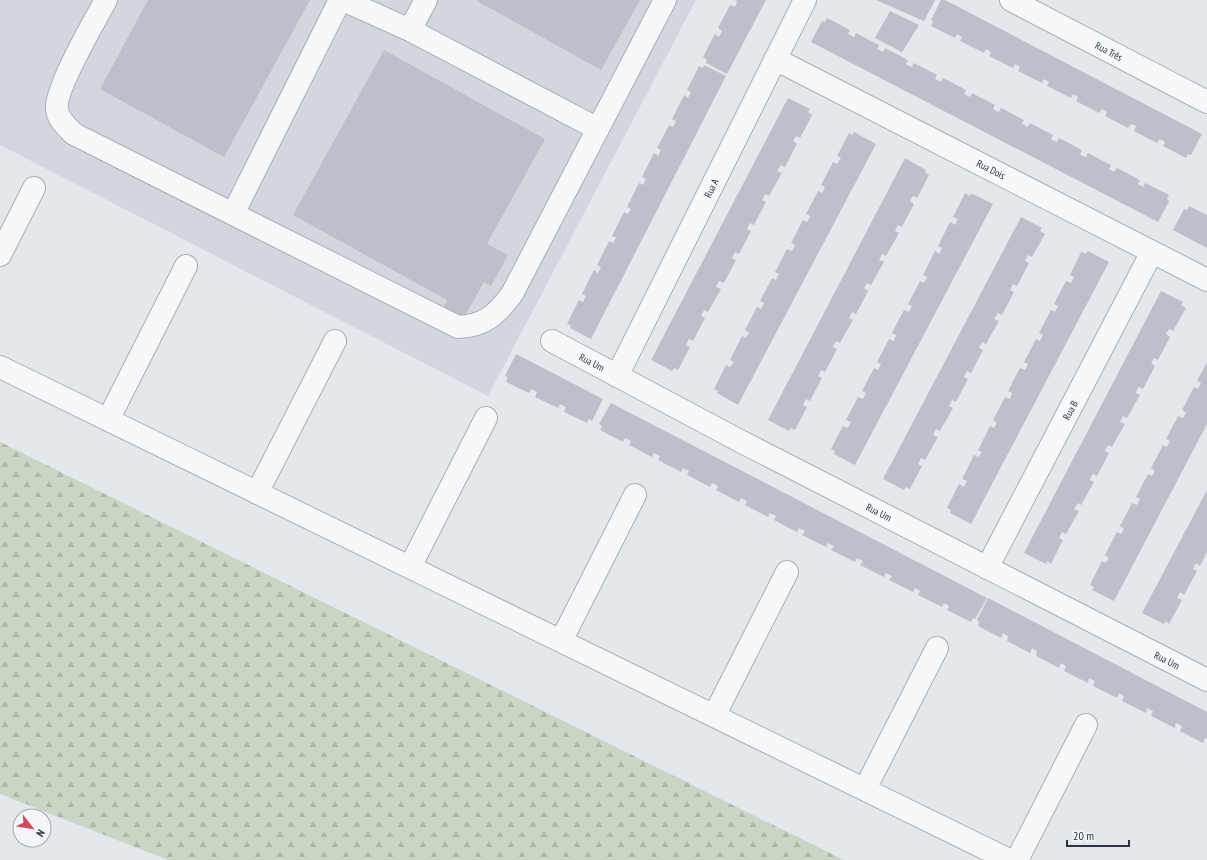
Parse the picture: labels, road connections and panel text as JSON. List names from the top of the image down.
{
  "streets": {
    "street": [
      "Rua Três",
      "Rua Dois",
      "Rua A",
      "Rua Um",
      "Rua B"
    ]
  },
  "crossings": [
    ["Rua Dois", "Rua A"],
    ["Rua Dois", "Rua B"],
    ["Rua A", "Rua Um"],
    ["Rua Um", "Rua B"]
  ],
  "scale_bar": "20 m",
  "north": "bottom right"
}
